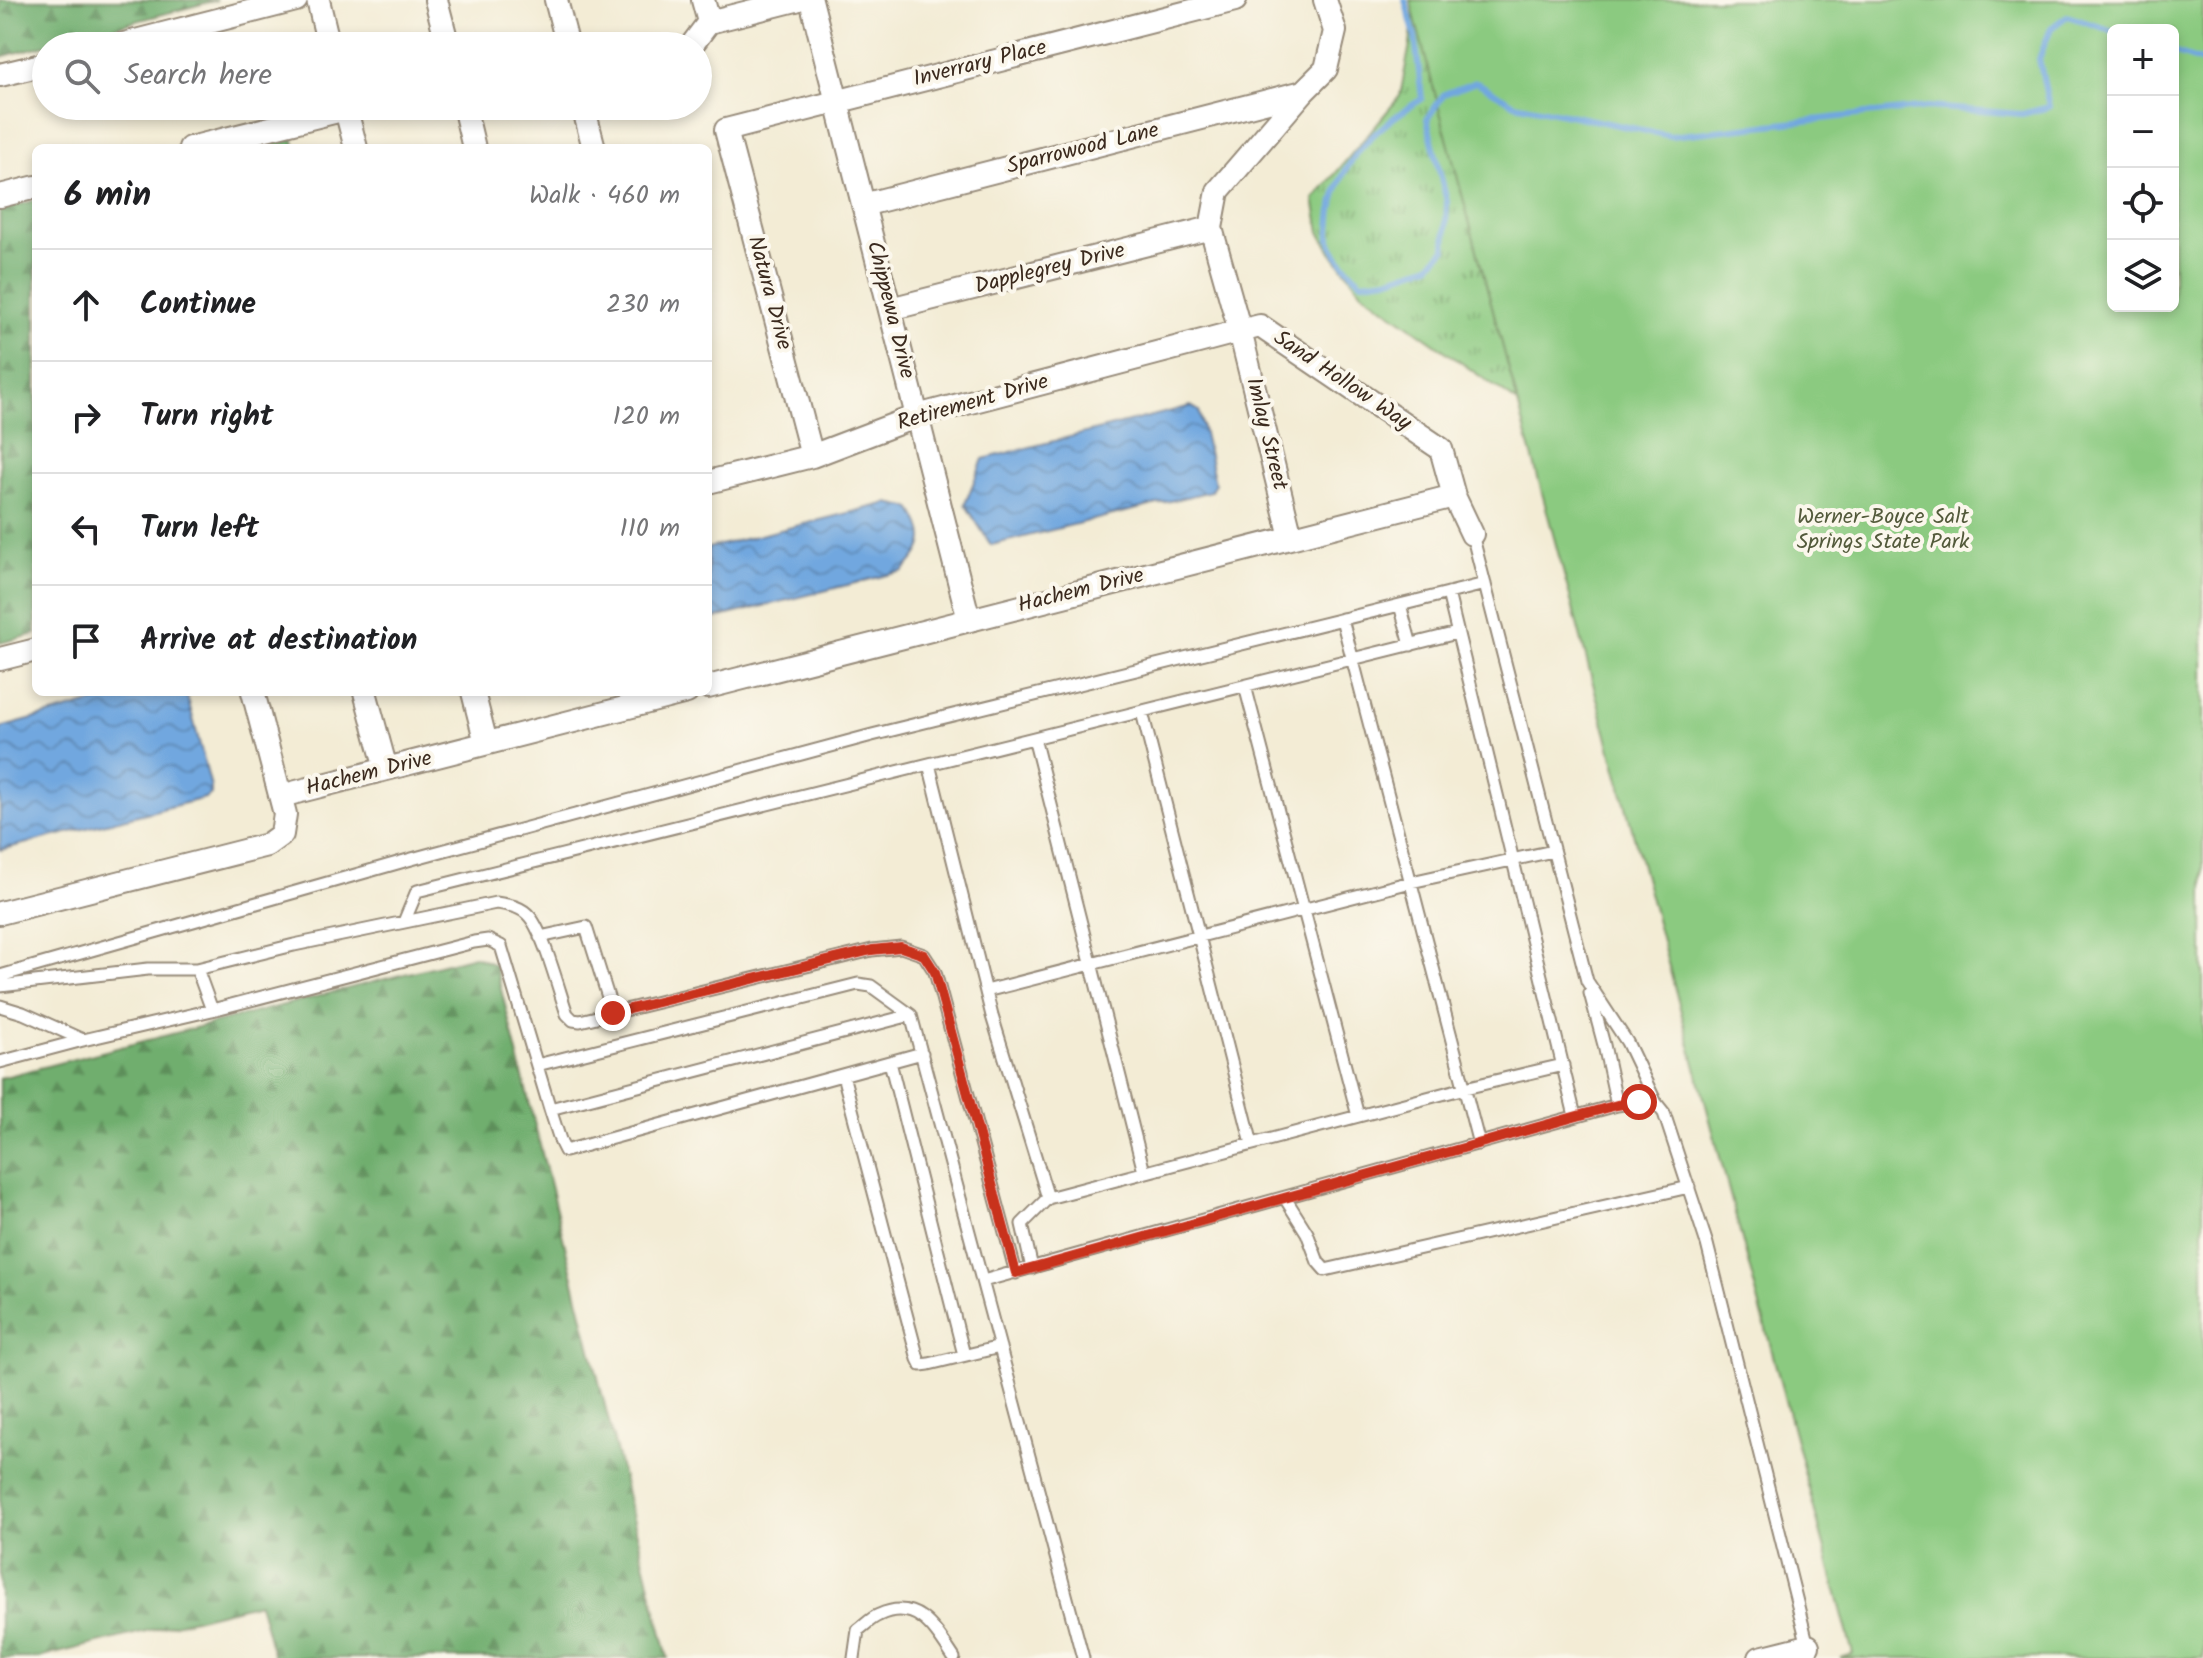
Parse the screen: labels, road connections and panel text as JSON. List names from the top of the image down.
{
  "streets": {
    "street": [
      "Inverrary Place",
      "Sparrowood Lane",
      "Dapplegrey Drive",
      "Natura Drive",
      "Chippewa Drive",
      "Sand Hollow Way",
      "Retirement Drive",
      "Imlay Street",
      "Hachem Drive"
    ]
  },
  "crossings": [
    ["Inverrary Place", "Natura Drive"],
    ["Inverrary Place", "Chippewa Drive"],
    ["Sparrowood Lane", "Chippewa Drive"],
    ["Sparrowood Lane", "Sand Hollow Way"],
    ["Dapplegrey Drive", "Chippewa Drive"],
    ["Dapplegrey Drive", "Sand Hollow Way"],
    ["Natura Drive", "Retirement Drive"],
    ["Chippewa Drive", "Retirement Drive"],
    ["Chippewa Drive", "Hachem Drive"],
    ["Sand Hollow Way", "Retirement Drive"],
    ["Sand Hollow Way", "Imlay Street"],
    ["Sand Hollow Way", "Hachem Drive"],
    ["Retirement Drive", "Imlay Street"],
    ["Imlay Street", "Hachem Drive"]
  ],
  "parks": ["Werner-Boyce Salt Springs State Park"],
  "page": {
    "map_buttons": ["+", "−"],
    "search": "Search here",
    "heading": ["6 min", "Walk · 460 m"],
    "list": [
      ["Continue", "230 m"],
      ["Turn right", "120 m"],
      ["Turn left", "110 m"],
      "Arrive at destination"
    ]
  }
}
